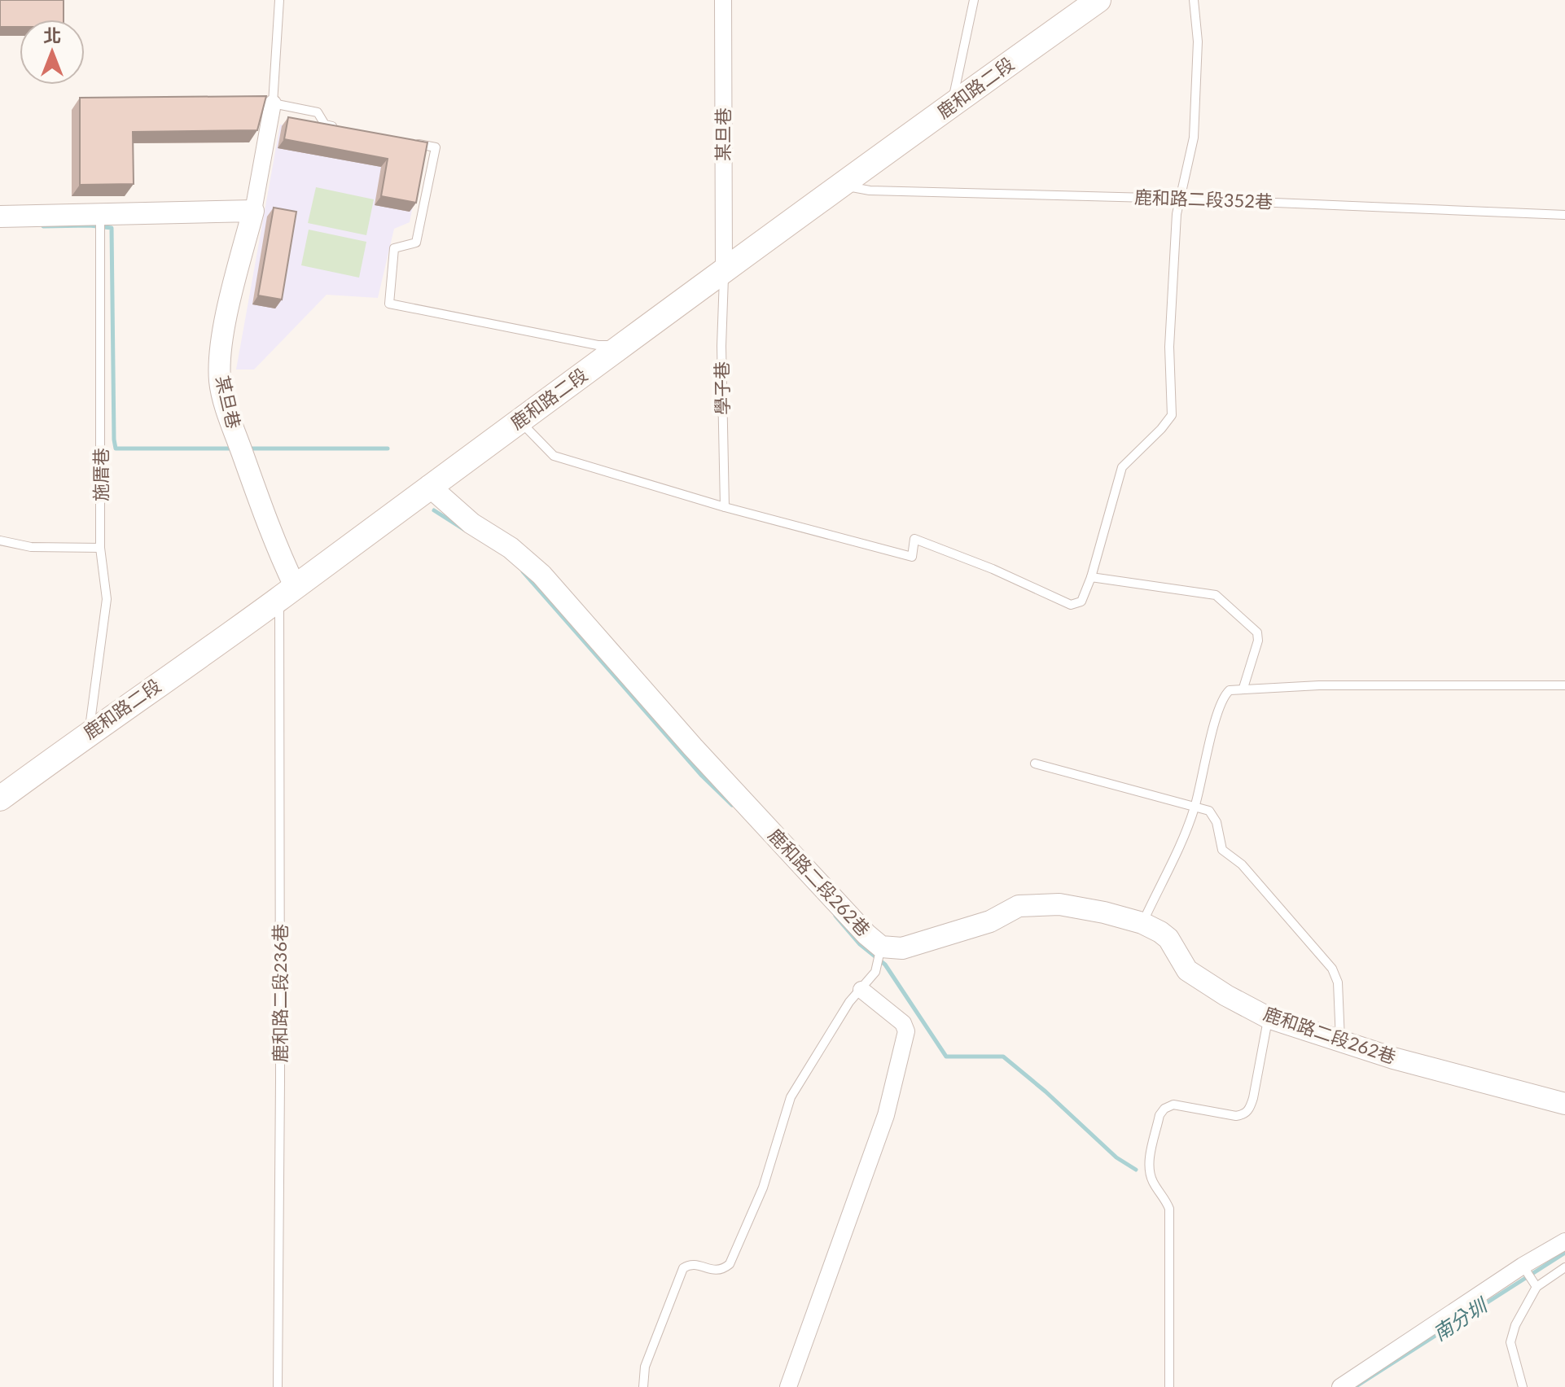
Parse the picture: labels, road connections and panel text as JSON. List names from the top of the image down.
{
  "streets": {
    "main road": ["鹿和路二段"],
    "street": ["某旦巷", "鹿和路二段262巷"],
    "lane": [
      "鹿和路二段352巷",
      "學子巷",
      "施厝巷",
      "鹿和路二段236巷"
    ]
  },
  "crossings": [
    ["鹿和路二段", "某旦巷"],
    ["鹿和路二段", "鹿和路二段352巷"],
    ["鹿和路二段", "學子巷"],
    ["鹿和路二段", "施厝巷"],
    ["鹿和路二段", "鹿和路二段262巷"],
    ["鹿和路二段", "鹿和路二段236巷"],
    ["某旦巷", "學子巷"],
    ["某旦巷", "鹿和路二段236巷"]
  ],
  "water": ["南分圳"],
  "north": "top"
}
